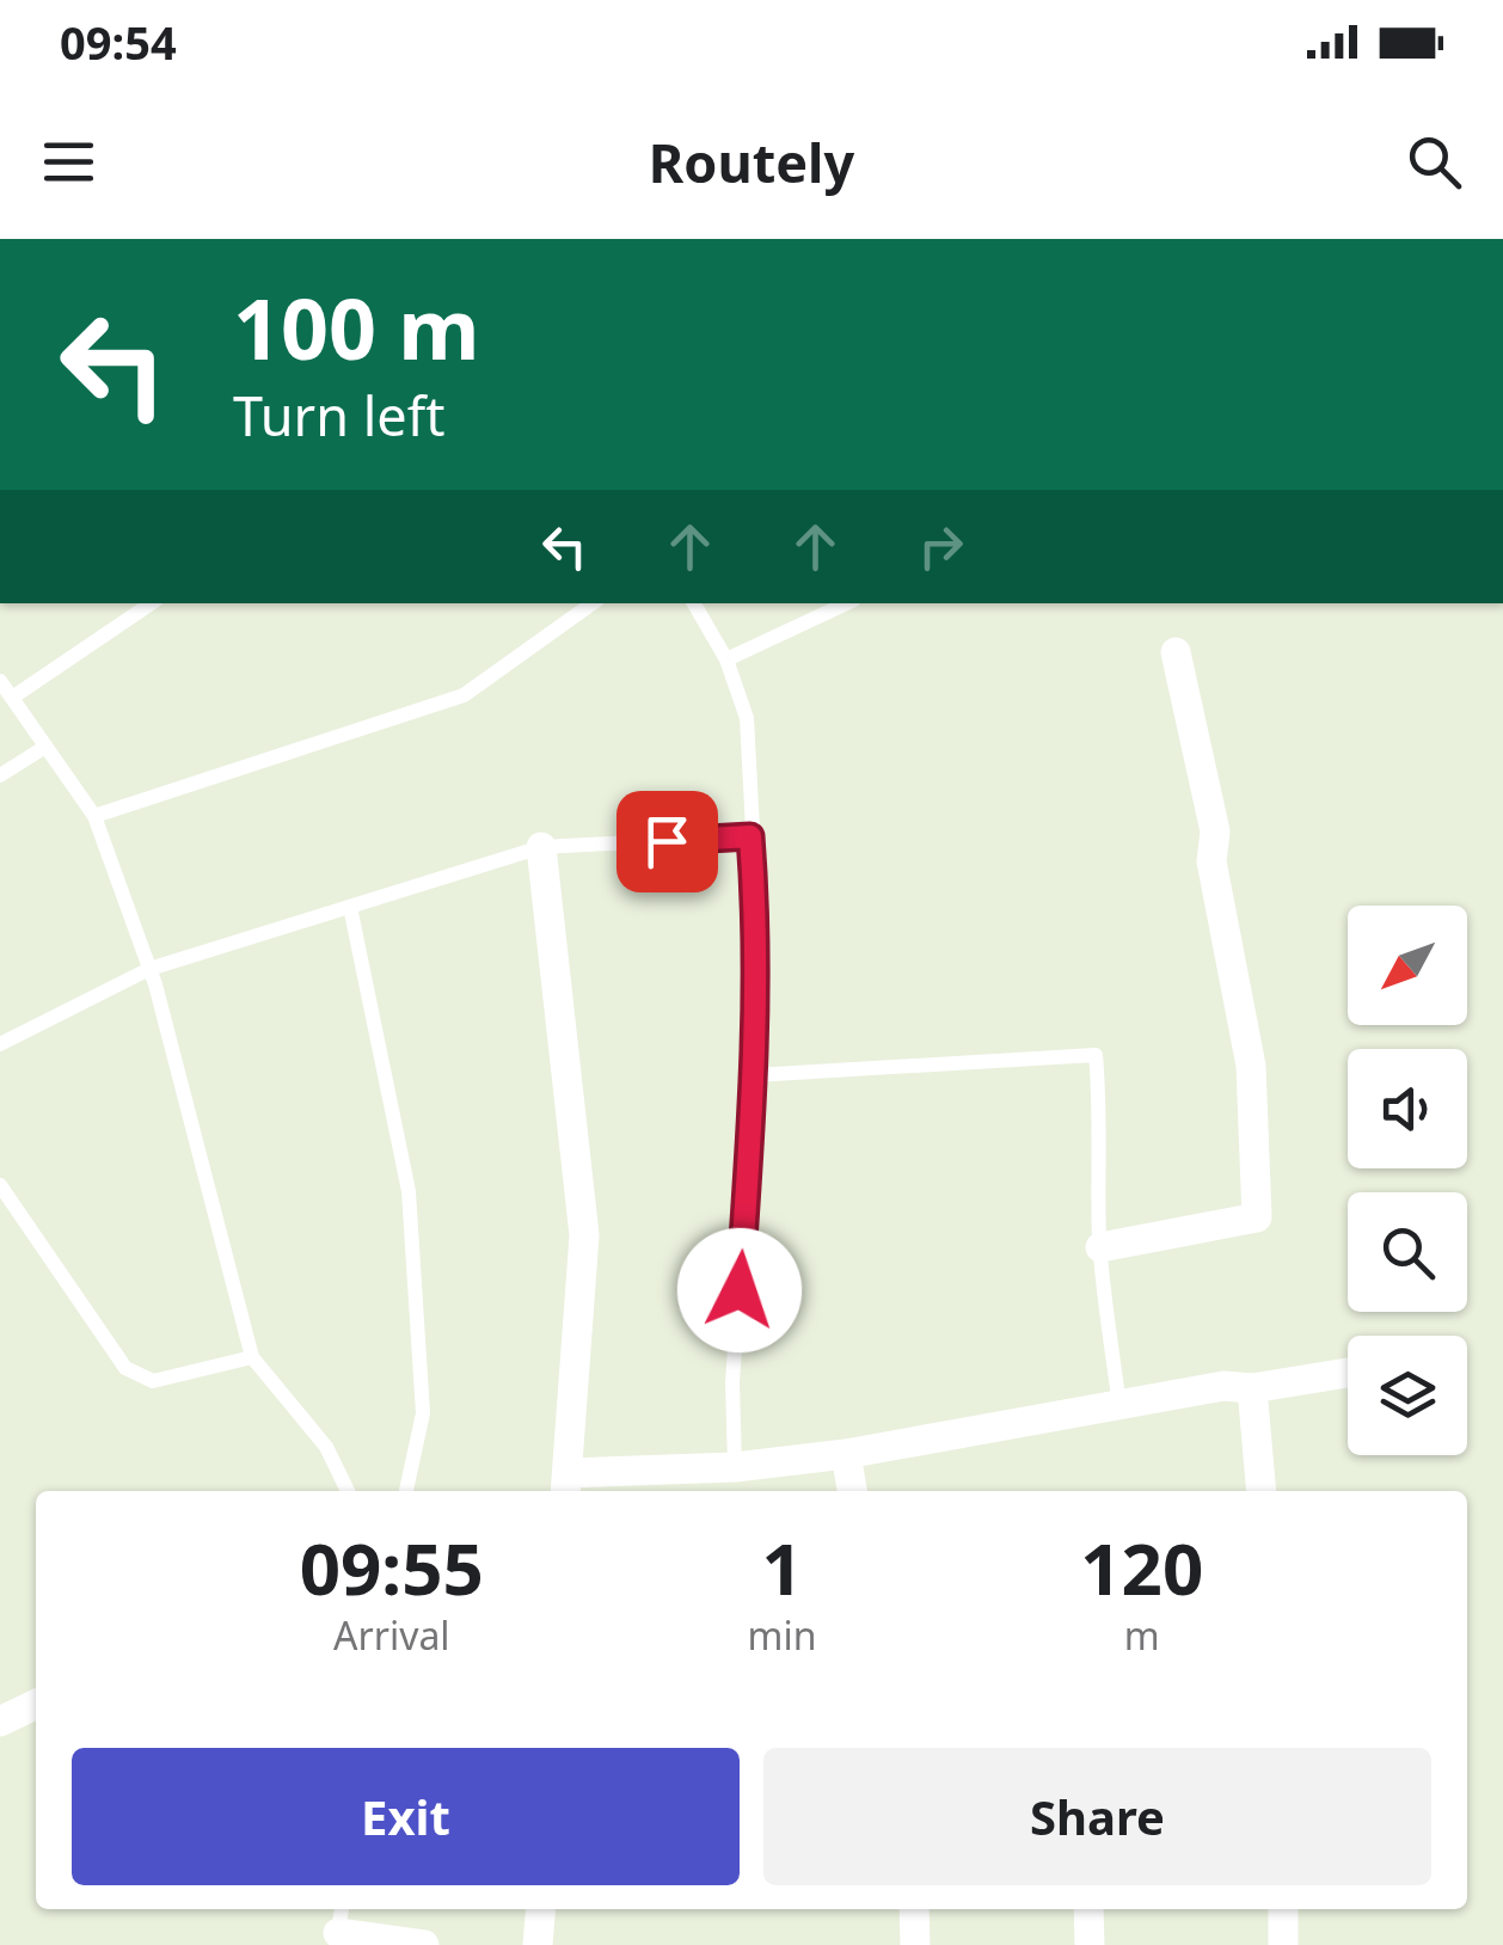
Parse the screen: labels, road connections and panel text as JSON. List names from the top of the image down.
{
  "north": "bottom left",
  "page": {
    "status": "09:54",
    "header": "Routely",
    "turn": ["100 m", "Turn left"],
    "eta": [
      "09:55",
      "Arrival",
      "1",
      "min",
      "120",
      "m"
    ],
    "buttons": ["Exit", "Share"]
  }
}
